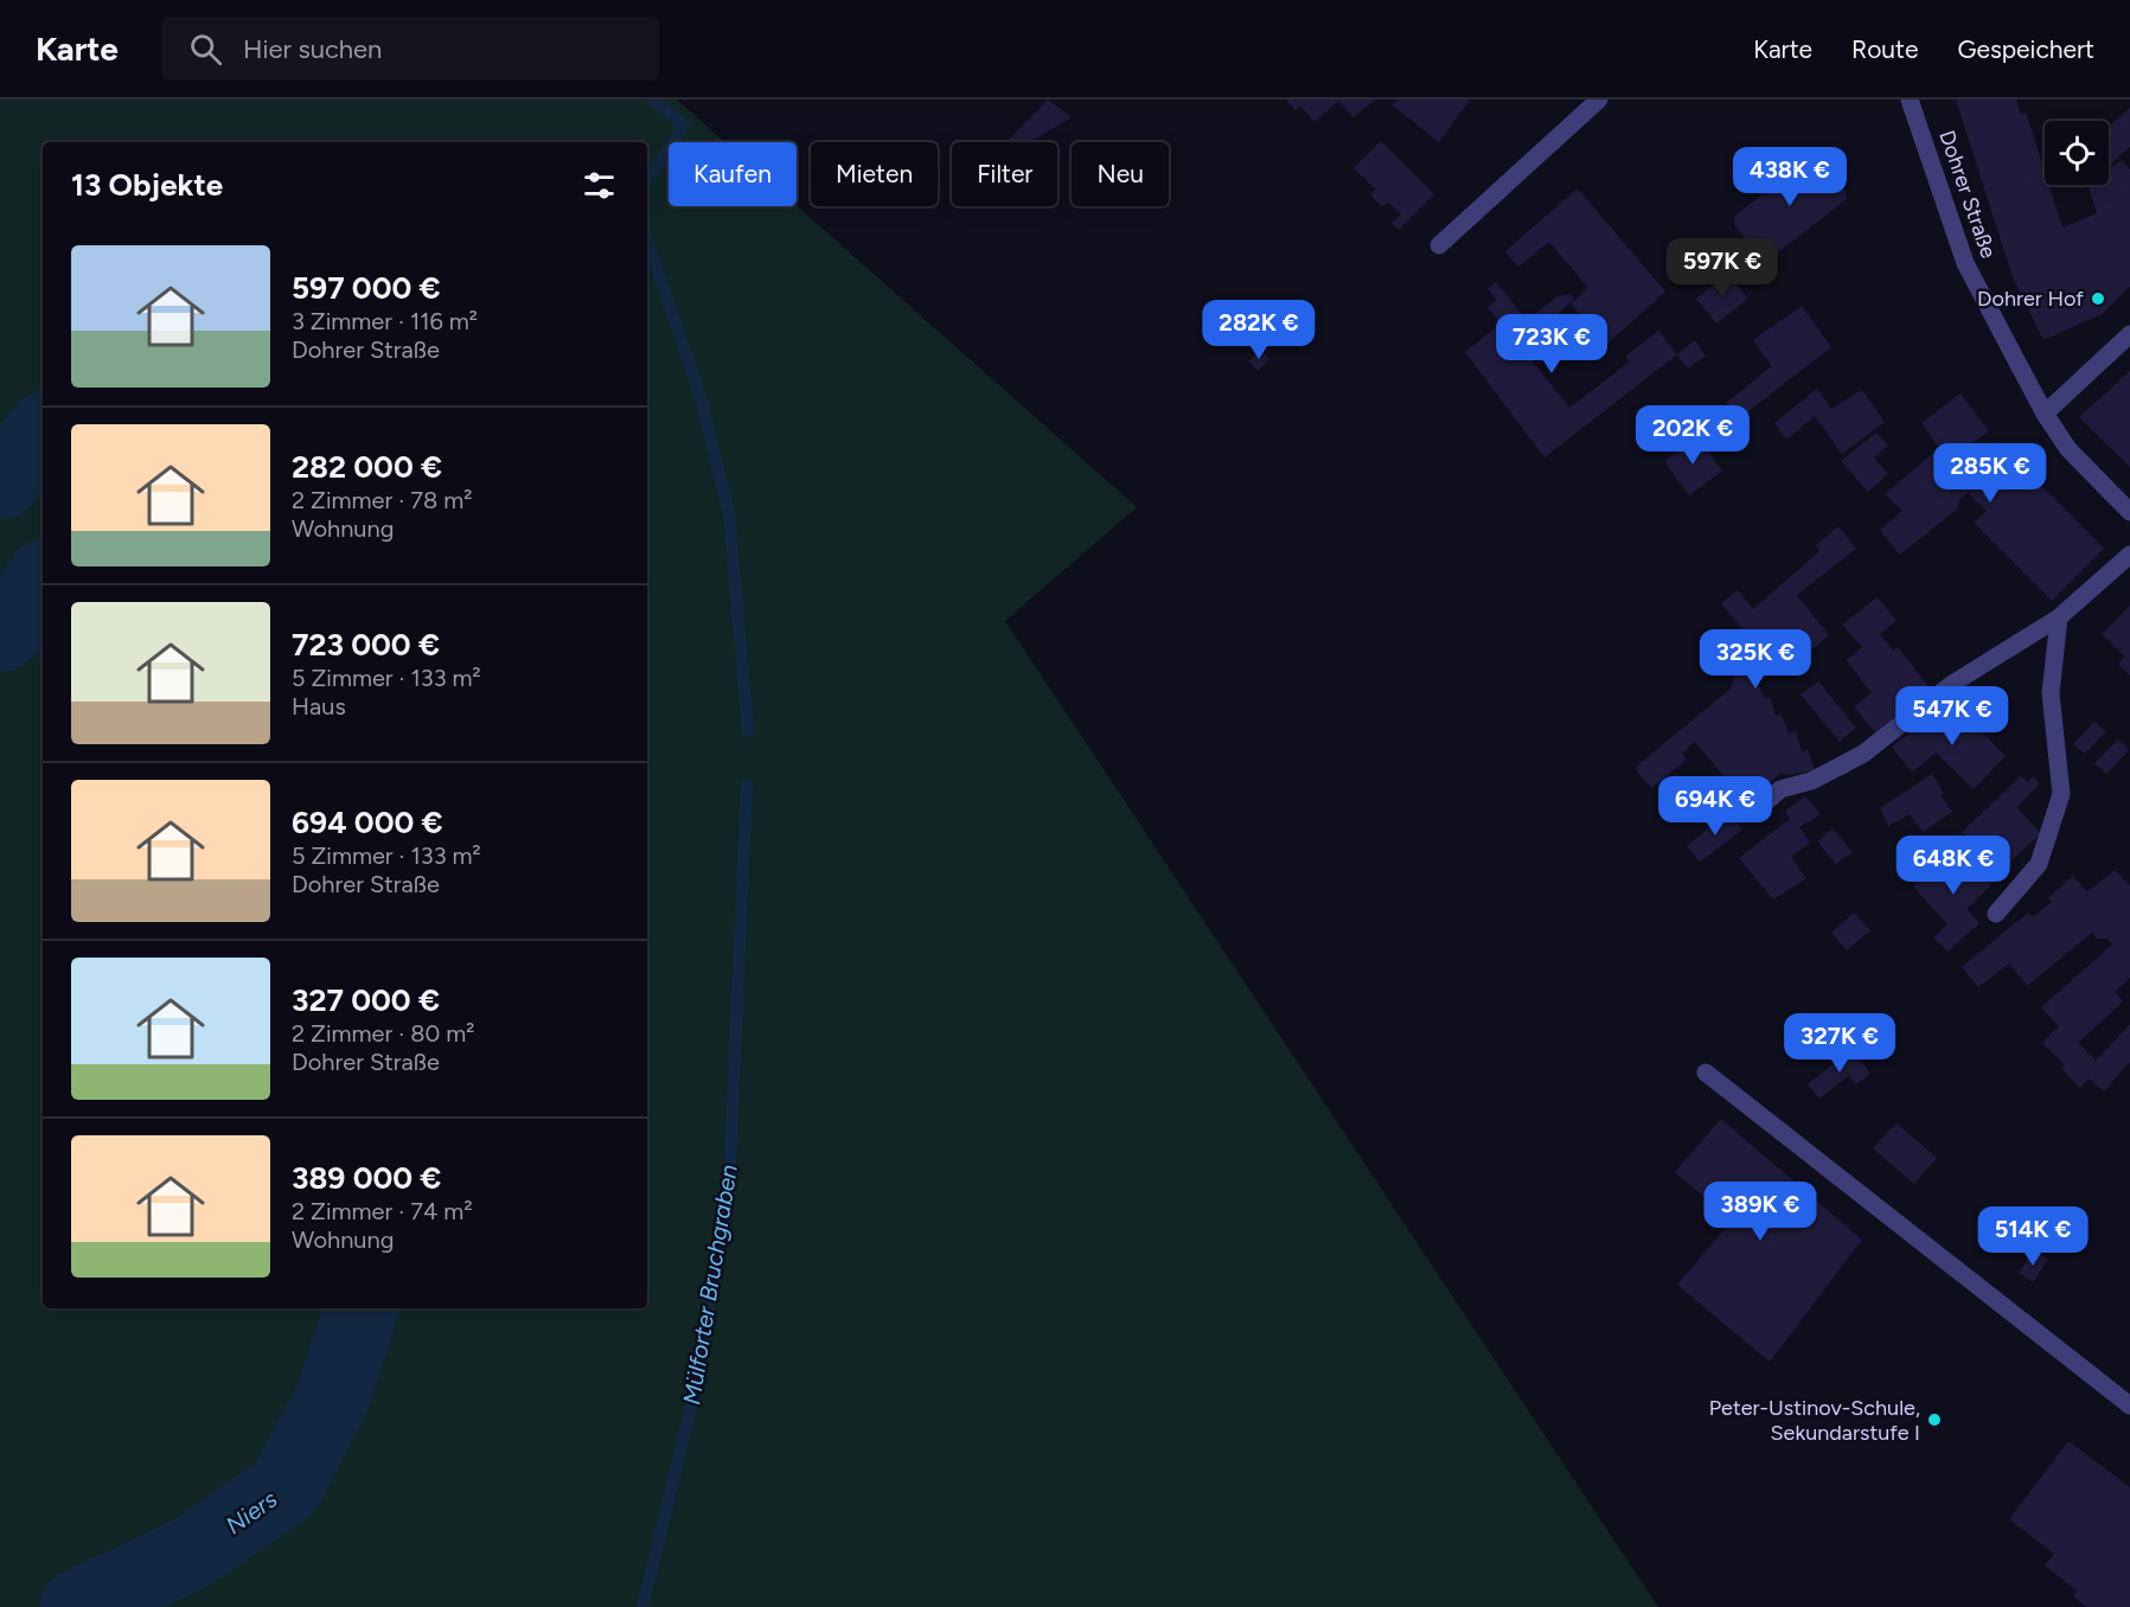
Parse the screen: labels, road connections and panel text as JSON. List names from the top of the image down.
{
  "streets": {
    "street": ["Dohrer Straße"]
  },
  "water": ["Mülforter Bruchgraben", "Niers"],
  "places": ["Dohrer Hof", "Peter-Ustinov-Schule, Sekundarstufe I"],
  "page": {
    "header": "Karte",
    "search": "Hier suchen",
    "nav": ["Karte", "Route", "Gespeichert"],
    "chip": [
      "Kaufen",
      "Mieten",
      "Filter",
      "Neu"
    ],
    "heading": "13 Objekte",
    "price": [
      "438K €",
      "597K €",
      "282K €",
      "723K €",
      "202K €",
      "285K €",
      "325K €",
      "547K €",
      "694K €",
      "648K €",
      "327K €",
      "389K €",
      "514K €"
    ],
    "list": [
      {
        "name": "597 000 €",
        "note": "3 Zimmer · 116 m² · Dohrer Straße"
      },
      {
        "name": "282 000 €",
        "note": "2 Zimmer · 78 m² · Wohnung"
      },
      {
        "name": "723 000 €",
        "note": "5 Zimmer · 133 m² · Haus"
      },
      {
        "name": "694 000 €",
        "note": "5 Zimmer · 133 m² · Dohrer Straße"
      },
      {
        "name": "327 000 €",
        "note": "2 Zimmer · 80 m² · Dohrer Straße"
      },
      {
        "name": "389 000 €",
        "note": "2 Zimmer · 74 m² · Wohnung"
      }
    ]
  }
}
